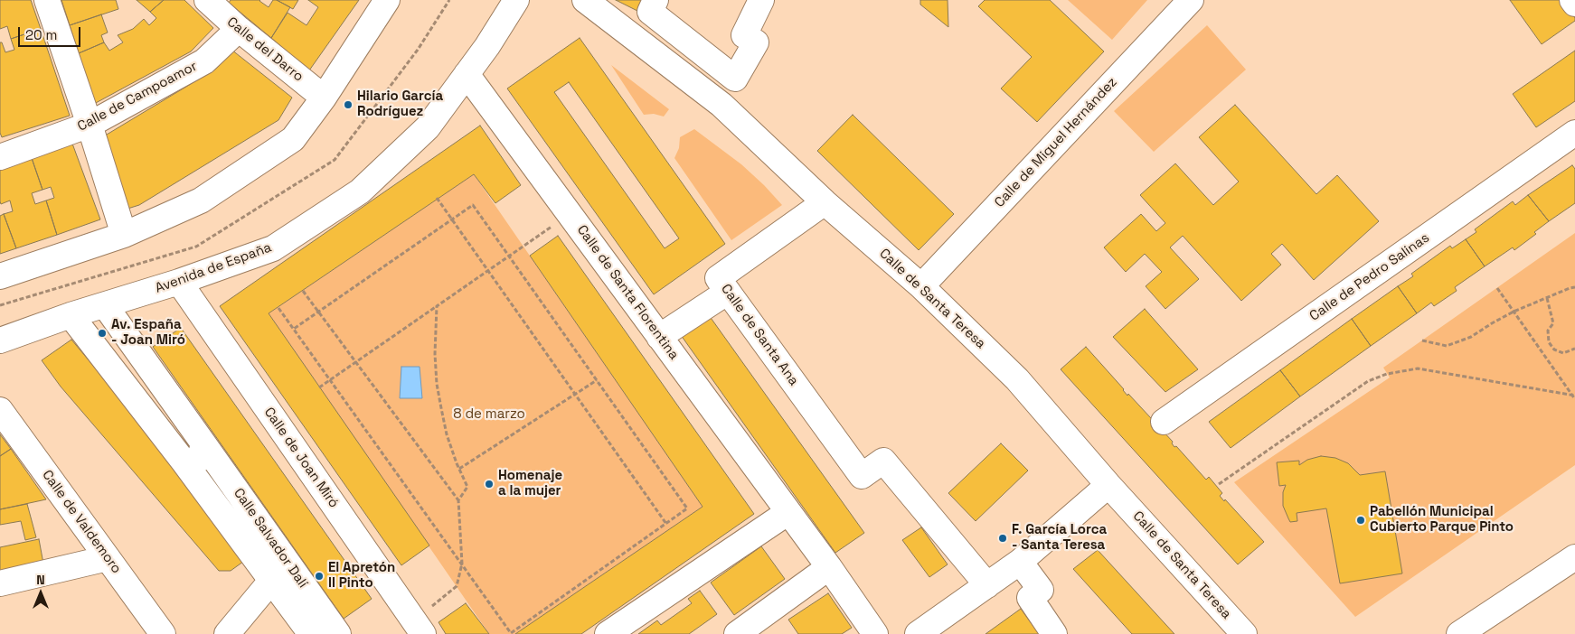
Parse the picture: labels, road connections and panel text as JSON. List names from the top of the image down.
{
  "streets": {
    "street": [
      "Calle del Darro",
      "Calle de Campoamor",
      "Calle de Miguel Hernández",
      "Avenida de España",
      "Calle de Pedro Salinas",
      "Calle de Santa Florentina",
      "Calle de Santa Teresa",
      "Calle de Santa Ana",
      "Calle de Joan Miró",
      "Calle de Valdemoro",
      "Calle Salvador Dalí"
    ]
  },
  "crossings": [
    ["Calle del Darro", "Calle de Campoamor"],
    ["Calle de Miguel Hernández", "Calle de Santa Teresa"],
    ["Avenida de España", "Calle de Santa Florentina"],
    ["Avenida de España", "Calle de Joan Miró"],
    ["Avenida de España", "Calle Salvador Dalí"],
    ["Calle de Santa Teresa", "Calle de Santa Ana"]
  ],
  "parks": ["8 de marzo"],
  "places": [
    "Hilario García Rodríguez",
    "Av. España - Joan Miró",
    "Homenaje a la mujer",
    "Pabellón Municipal Cubierto Parque Pinto",
    "F. García Lorca - Santa Teresa",
    "El Apretón II Pinto"
  ],
  "scale_bar": "20 m",
  "north": "top"
}
